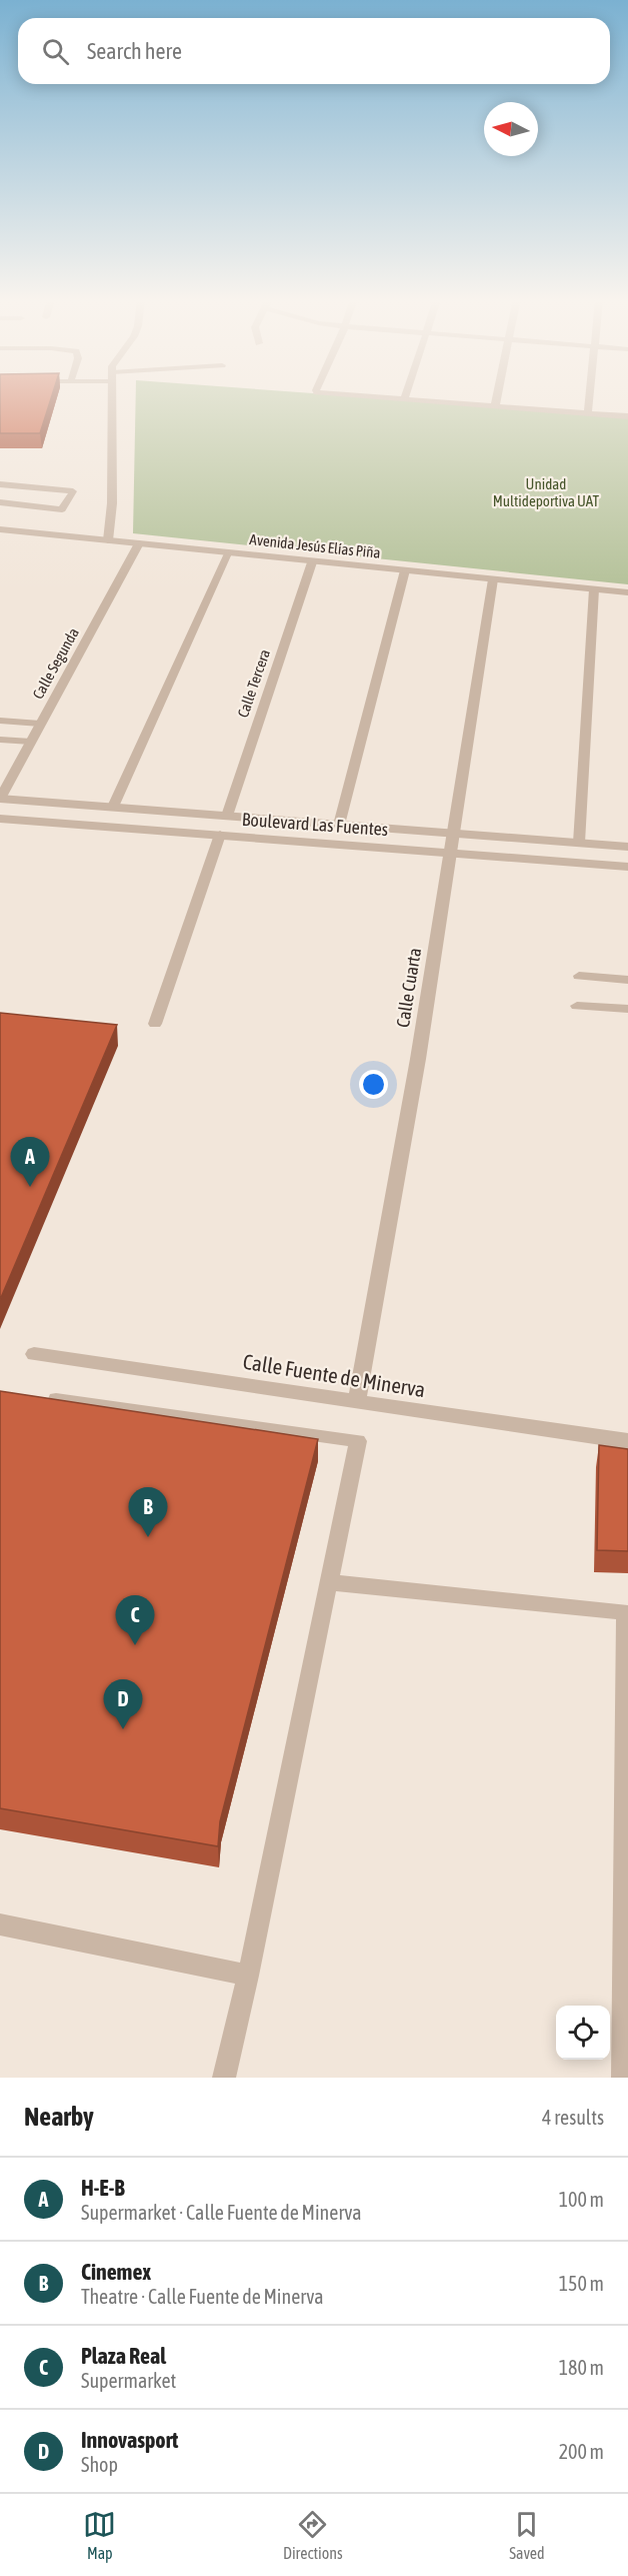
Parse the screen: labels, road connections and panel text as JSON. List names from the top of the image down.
{
  "streets": {
    "street": [
      "Avenida Jesús Elías Piña",
      "Calle Segunda",
      "Calle Tercera",
      "Boulevard Las Fuentes",
      "Calle Cuarta",
      "Calle Fuente de Minerva"
    ]
  },
  "crossings": [
    ["Avenida Jesús Elías Piña", "Calle Segunda"],
    ["Avenida Jesús Elías Piña", "Calle Tercera"],
    ["Avenida Jesús Elías Piña", "Calle Cuarta"],
    ["Calle Segunda", "Boulevard Las Fuentes"],
    ["Calle Tercera", "Boulevard Las Fuentes"],
    ["Boulevard Las Fuentes", "Calle Cuarta"],
    ["Calle Cuarta", "Calle Fuente de Minerva"]
  ],
  "parks": ["Unidad Multideportiva UAT"],
  "north": "left",
  "page": {
    "search": "Search here",
    "pins": [
      "A",
      "B",
      "C",
      "D"
    ],
    "heading": ["Nearby", "4 results"],
    "list": [
      {
        "mark": "A",
        "name": "H-E-B",
        "note": "Supermarket · Calle Fuente de Minerva",
        "value": "100 m"
      },
      {
        "mark": "B",
        "name": "Cinemex",
        "note": "Theatre · Calle Fuente de Minerva",
        "value": "150 m"
      },
      {
        "mark": "C",
        "name": "Plaza Real",
        "note": "Supermarket",
        "value": "180 m"
      },
      {
        "mark": "D",
        "name": "Innovasport",
        "note": "Shop",
        "value": "200 m"
      }
    ],
    "nav": ["Map", "Directions", "Saved"]
  }
}
